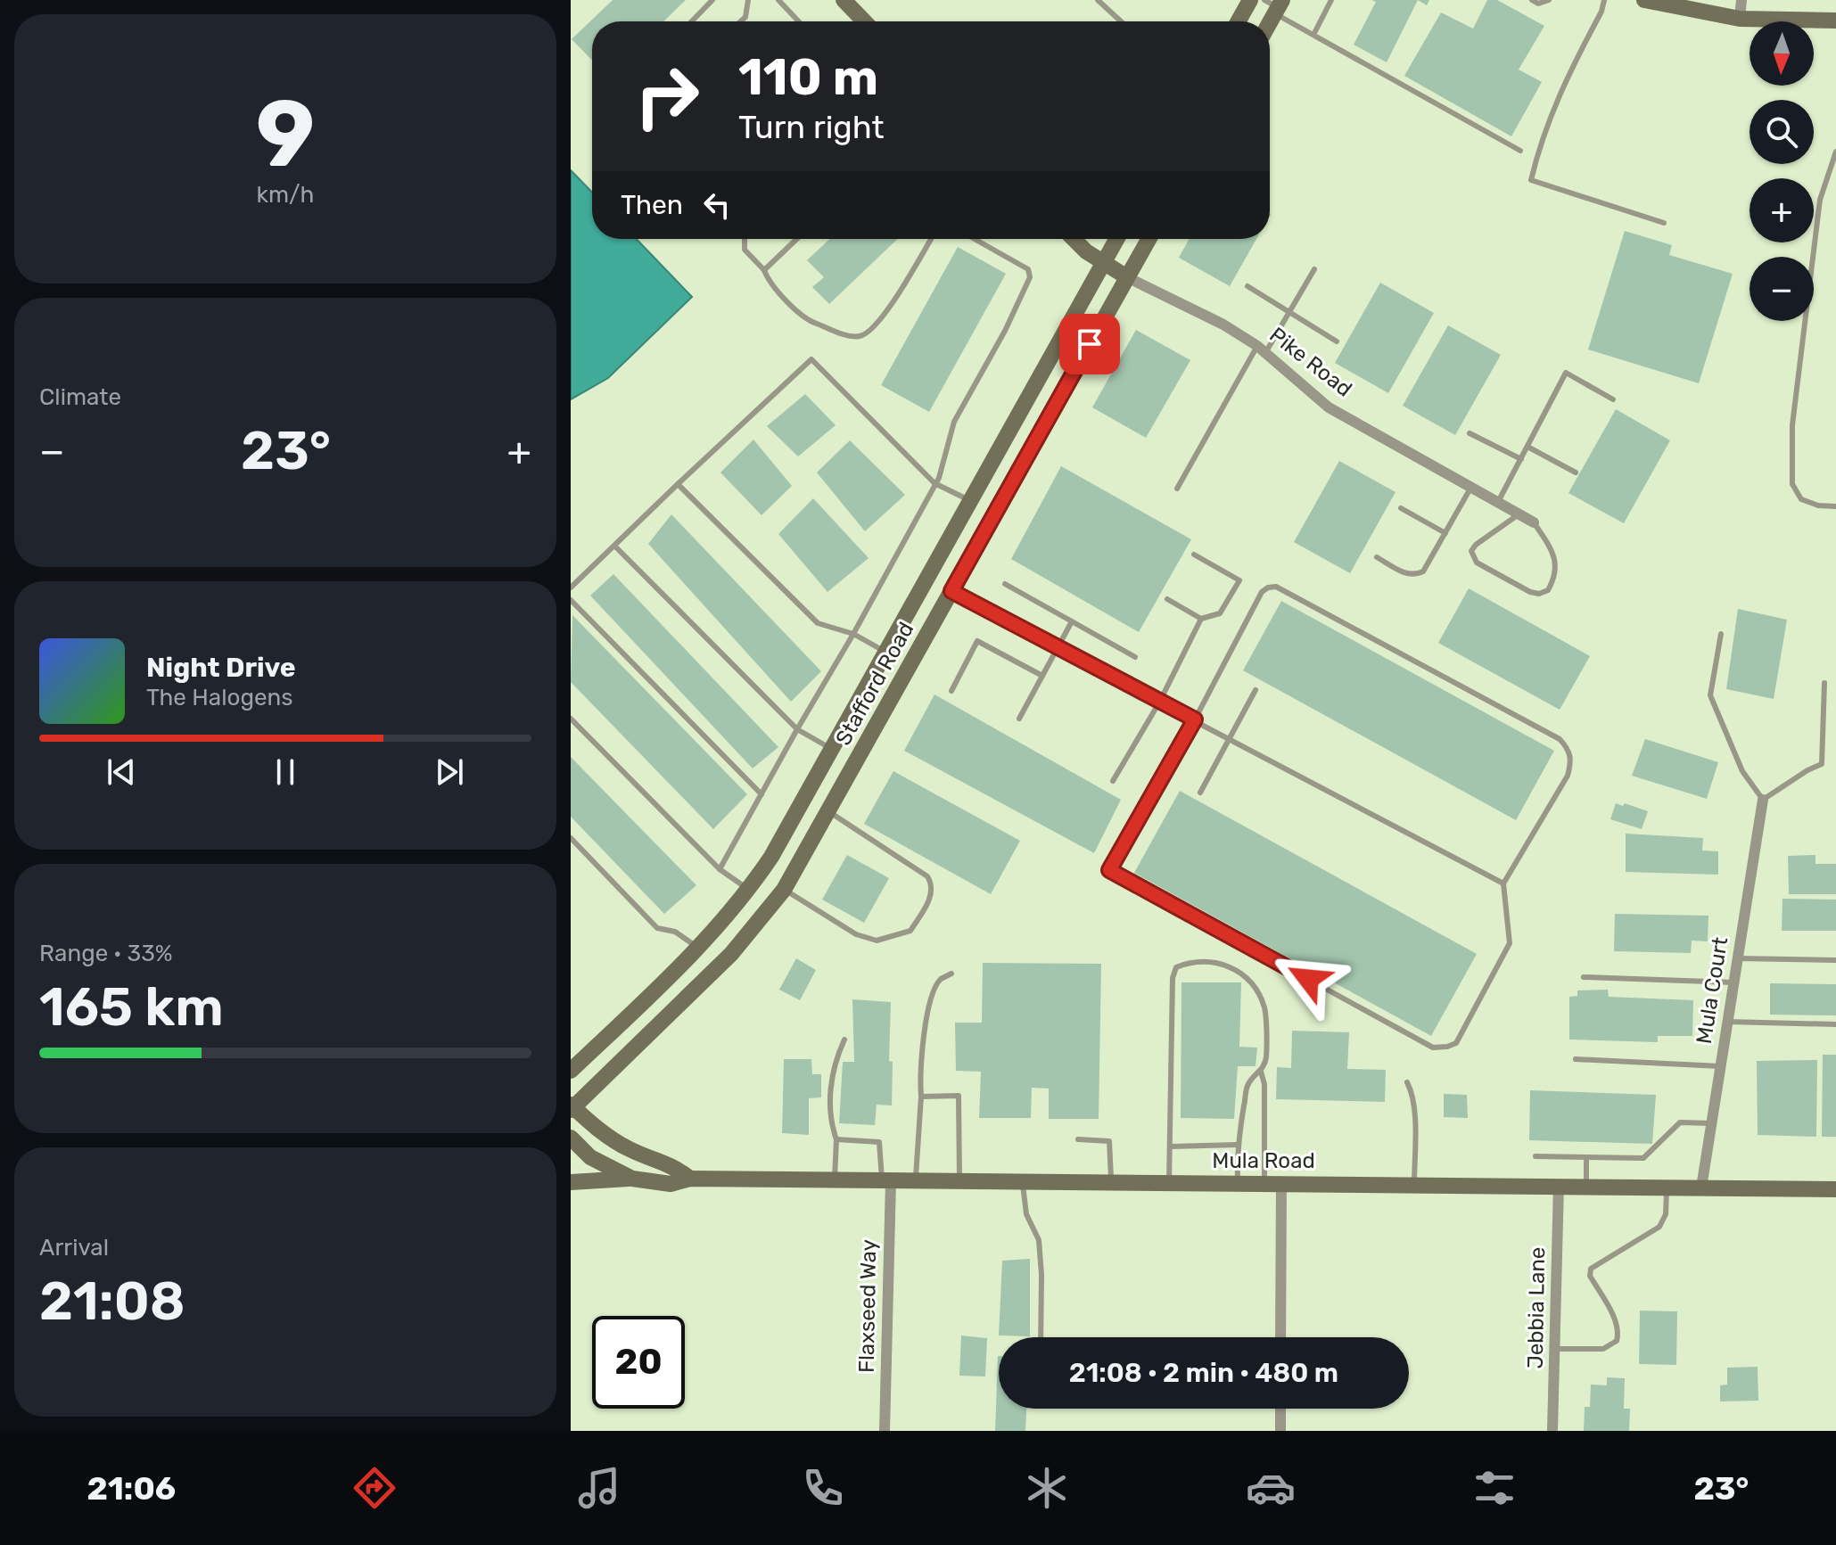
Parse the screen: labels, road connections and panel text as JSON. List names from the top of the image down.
{
  "streets": {
    "main road": ["Pike Road", "Stafford Road", "Mula Road"],
    "street": ["Mula Court", "Flaxseed Way", "Jebbia Lane"]
  },
  "crossings": [
    ["Pike Road", "Stafford Road"],
    ["Stafford Road", "Mula Road"],
    ["Mula Court", "Mula Road"],
    ["Mula Road", "Flaxseed Way"],
    ["Mula Road", "Jebbia Lane"]
  ],
  "north": "bottom",
  "page": {
    "tile": [
      ["9", "km/h"],
      "Climate",
      ["Range · 33%", "165 km"],
      ["Arrival", "21:08"]
    ],
    "map_buttons": ["+", "−"],
    "turn": ["110 m", "Turn right"],
    "then": "Then",
    "heat": ["−", "23°", "+"],
    "song": ["Night Drive", "The Halogens"],
    "limit": "20",
    "trip": "21:08 · 2 min · 480 m",
    "tabs": ["21:06", "23°"]
  }
}
